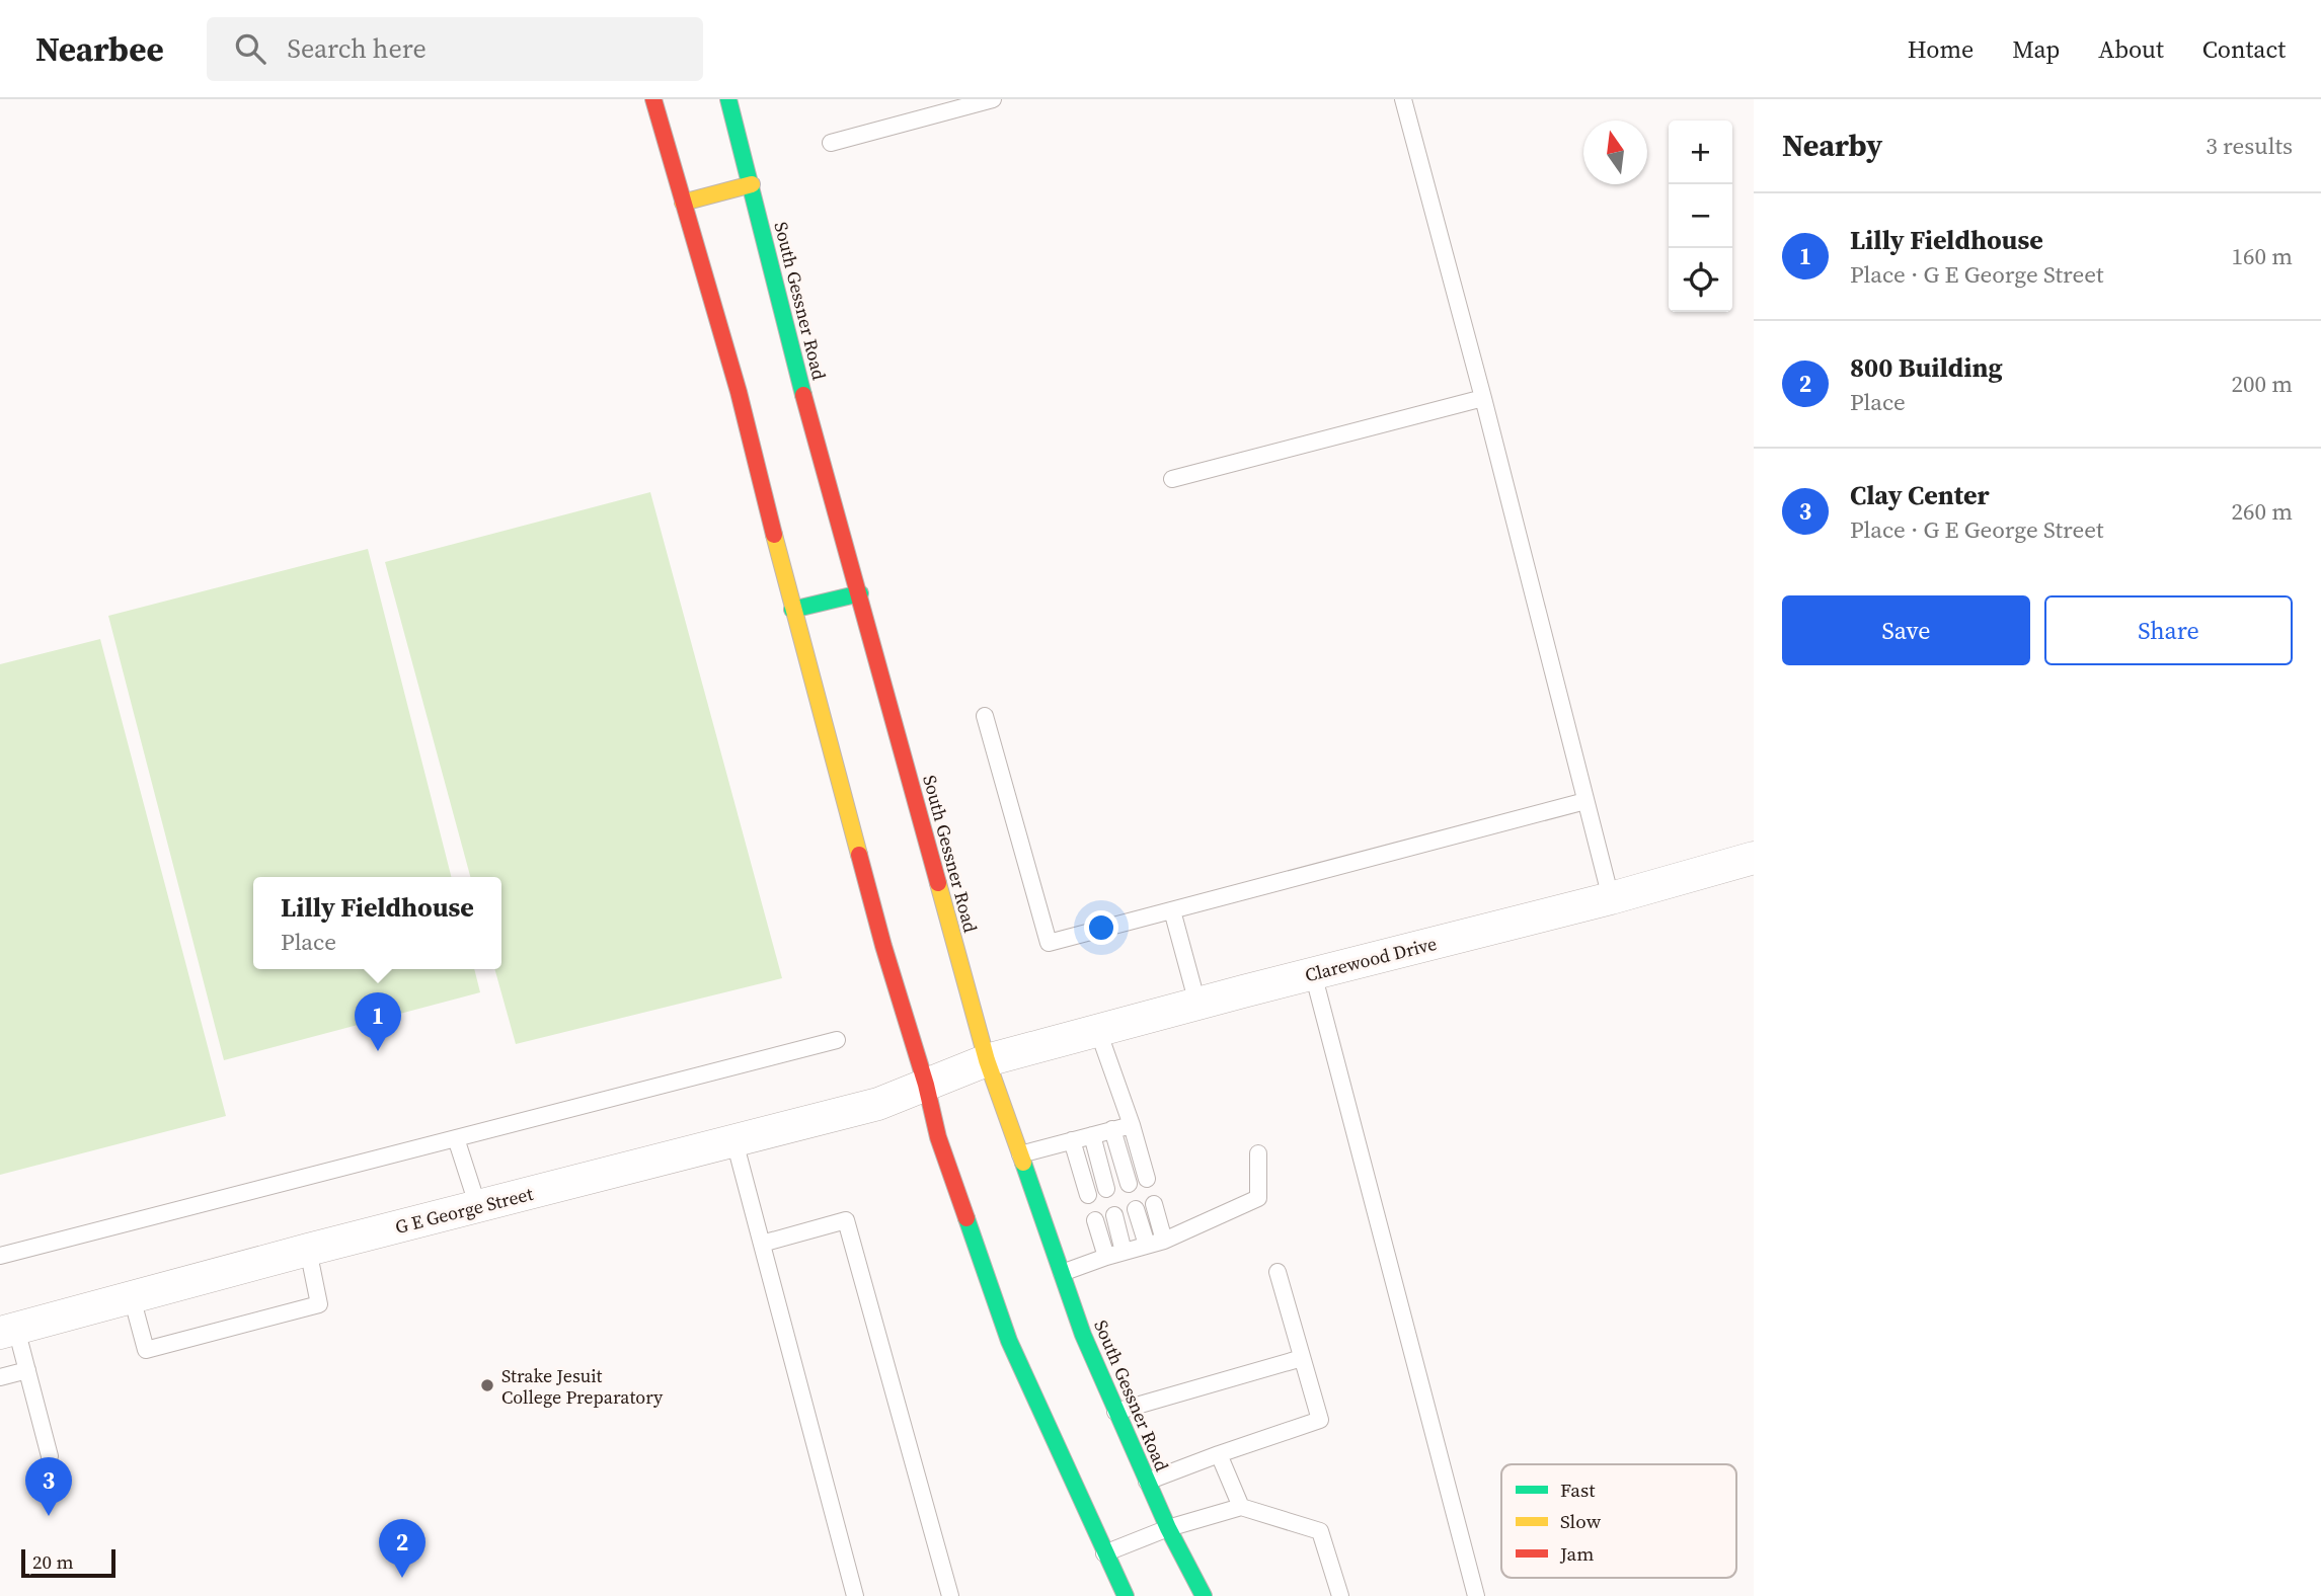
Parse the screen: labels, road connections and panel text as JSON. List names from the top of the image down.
{
  "streets": {
    "main road": ["South Gessner Road"],
    "street": ["Clarewood Drive", "G E George Street"]
  },
  "crossings": [
    ["South Gessner Road", "Clarewood Drive"],
    ["Clarewood Drive", "G E George Street"]
  ],
  "places": ["Strake Jesuit College Preparatory"],
  "legend": ["Fast", "Slow", "Jam"],
  "scale_bar": "20 m",
  "north": "top",
  "page": {
    "header": "Nearbee",
    "search": "Search here",
    "nav": [
      "Home",
      "Map",
      "About",
      "Contact"
    ],
    "heading": ["Nearby", "3 results"],
    "map_buttons": ["+", "−"],
    "list": [
      {
        "mark": "1",
        "name": "Lilly Fieldhouse",
        "note": "Place · G E George Street",
        "value": "160 m"
      },
      {
        "mark": "2",
        "name": "800 Building",
        "note": "Place",
        "value": "200 m"
      },
      {
        "mark": "3",
        "name": "Clay Center",
        "note": "Place · G E George Street",
        "value": "260 m"
      }
    ],
    "buttons": ["Save", "Share"],
    "popup": ["Lilly Fieldhouse", "Place"],
    "pins": ["1", "3", "2"],
    "scale": "20 m"
  }
}
